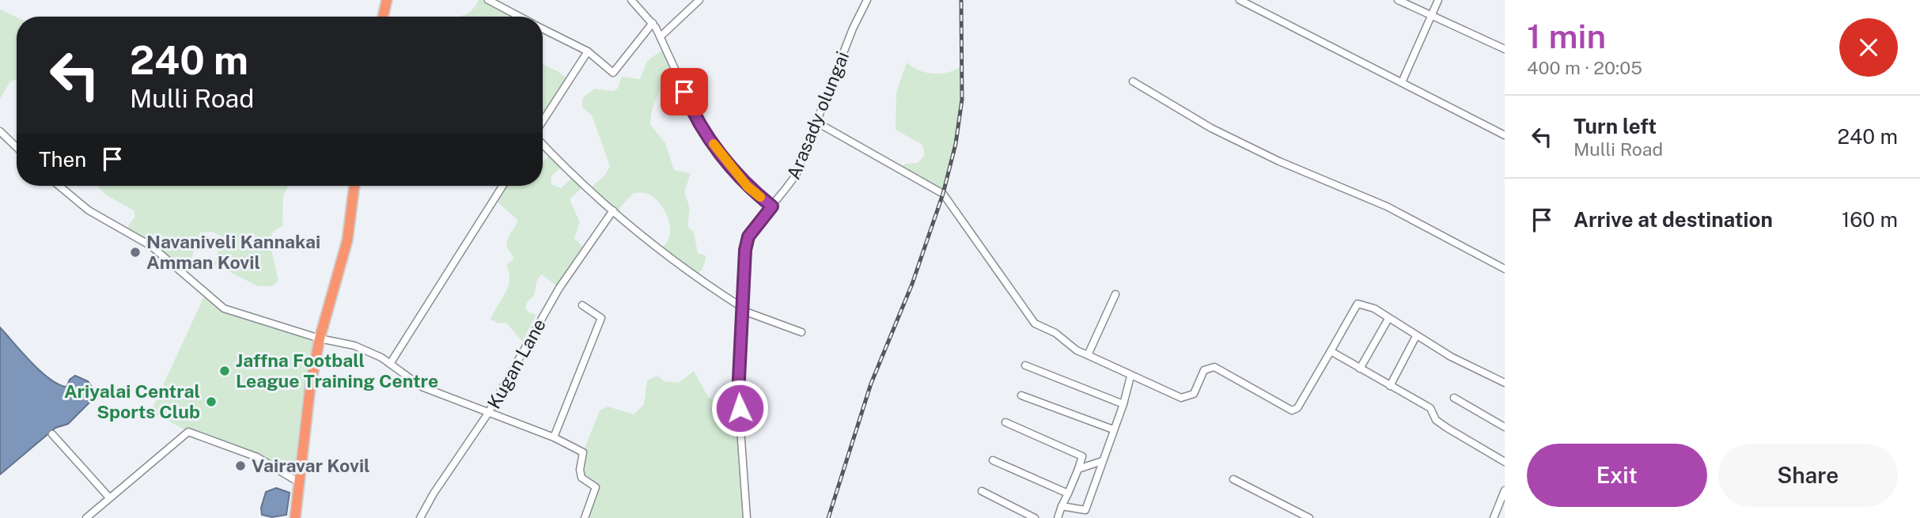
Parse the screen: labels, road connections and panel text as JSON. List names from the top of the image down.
{
  "streets": {
    "street": ["Arasady olungai", "Kugan Lane"]
  },
  "places": [
    "Navaniveli Kannakai Amman Kovil",
    "Jaffna Football League Training Centre",
    "Ariyalai Central Sports Club",
    "Vairavar Kovil"
  ],
  "page": {
    "heading": ["1 min", "400 m · 20:05"],
    "turn": ["240 m", "Mulli Road"],
    "list": [
      {
        "name": "Turn left",
        "note": "Mulli Road",
        "value": "240 m"
      },
      {
        "name": "Arrive at destination",
        "value": "160 m"
      }
    ],
    "then": "Then",
    "buttons": ["Exit", "Share"]
  }
}
